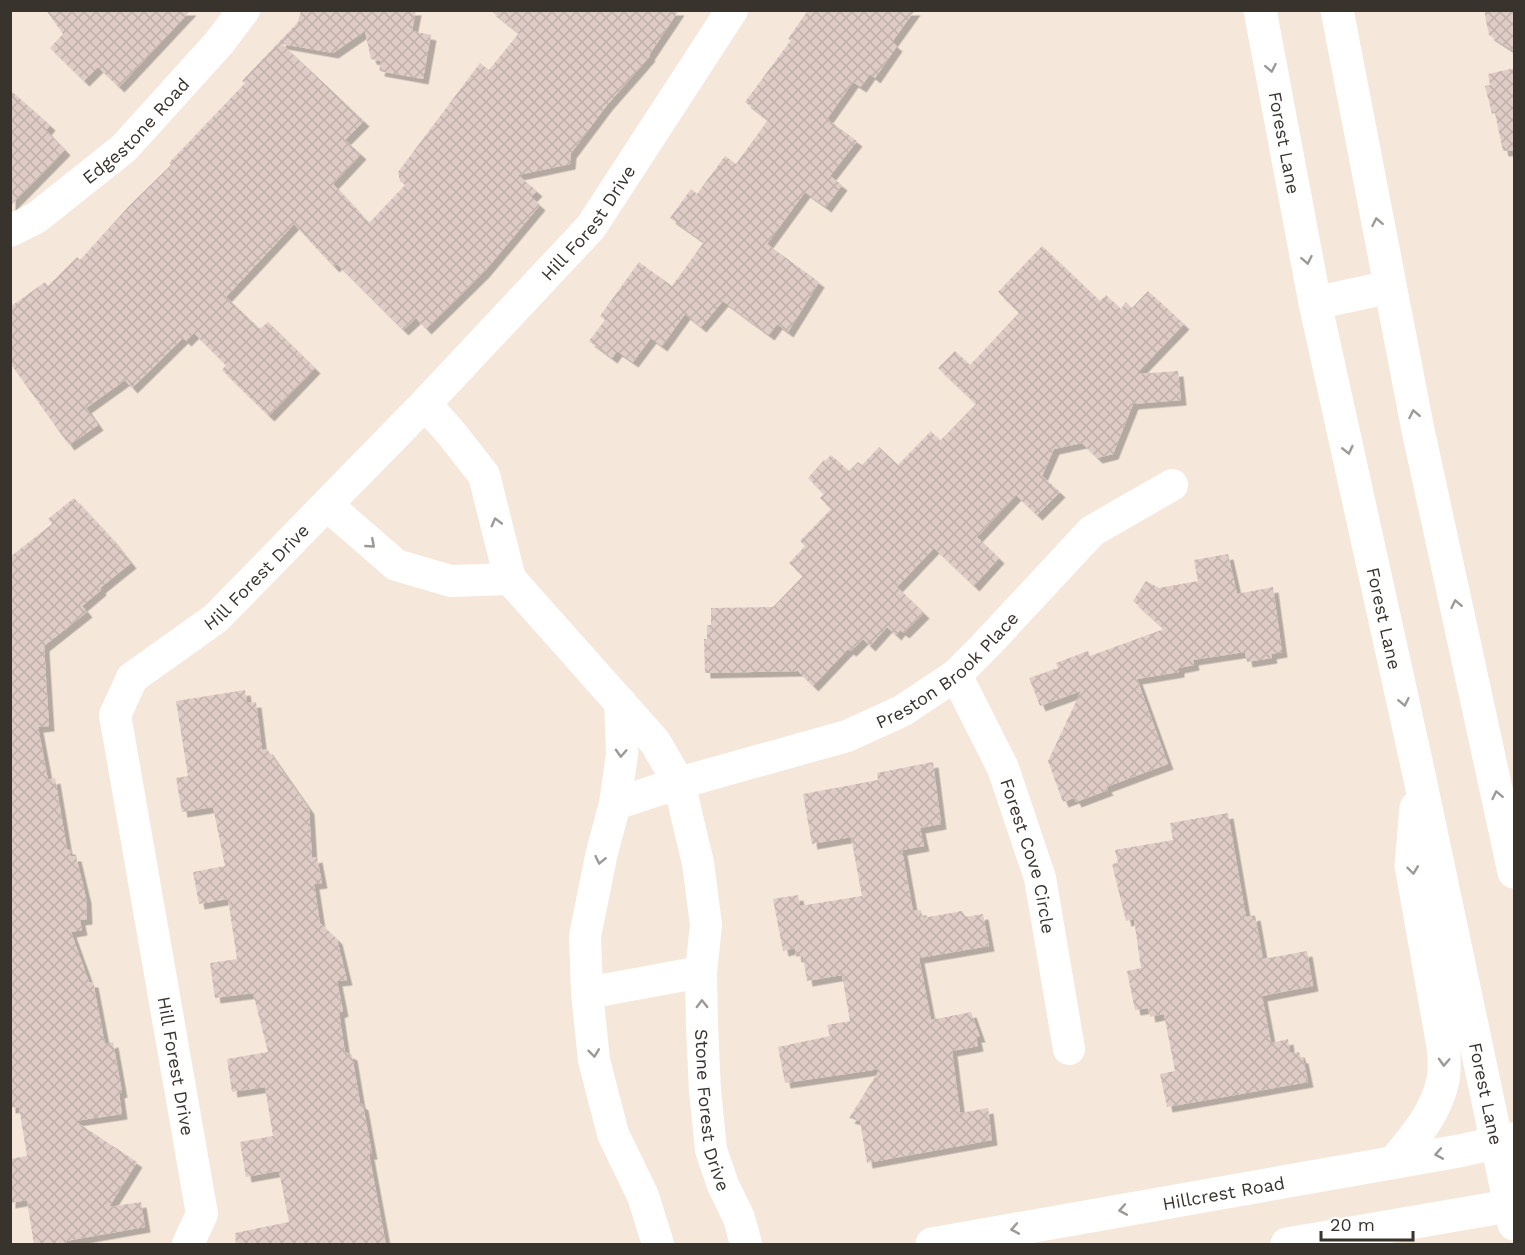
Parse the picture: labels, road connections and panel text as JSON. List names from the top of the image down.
{
  "streets": {
    "main road": ["Forest Lane", "Hillcrest Road"],
    "street": [
      "Edgestone Road",
      "Hill Forest Drive",
      "Preston Brook Place",
      "Forest Cove Circle",
      "Stone Forest Drive"
    ]
  },
  "crossings": [
    ["Forest Lane", "Hillcrest Road"],
    ["Hill Forest Drive", "Stone Forest Drive"],
    ["Preston Brook Place", "Forest Cove Circle"],
    ["Preston Brook Place", "Stone Forest Drive"]
  ],
  "scale_bar": "20 m"
}
